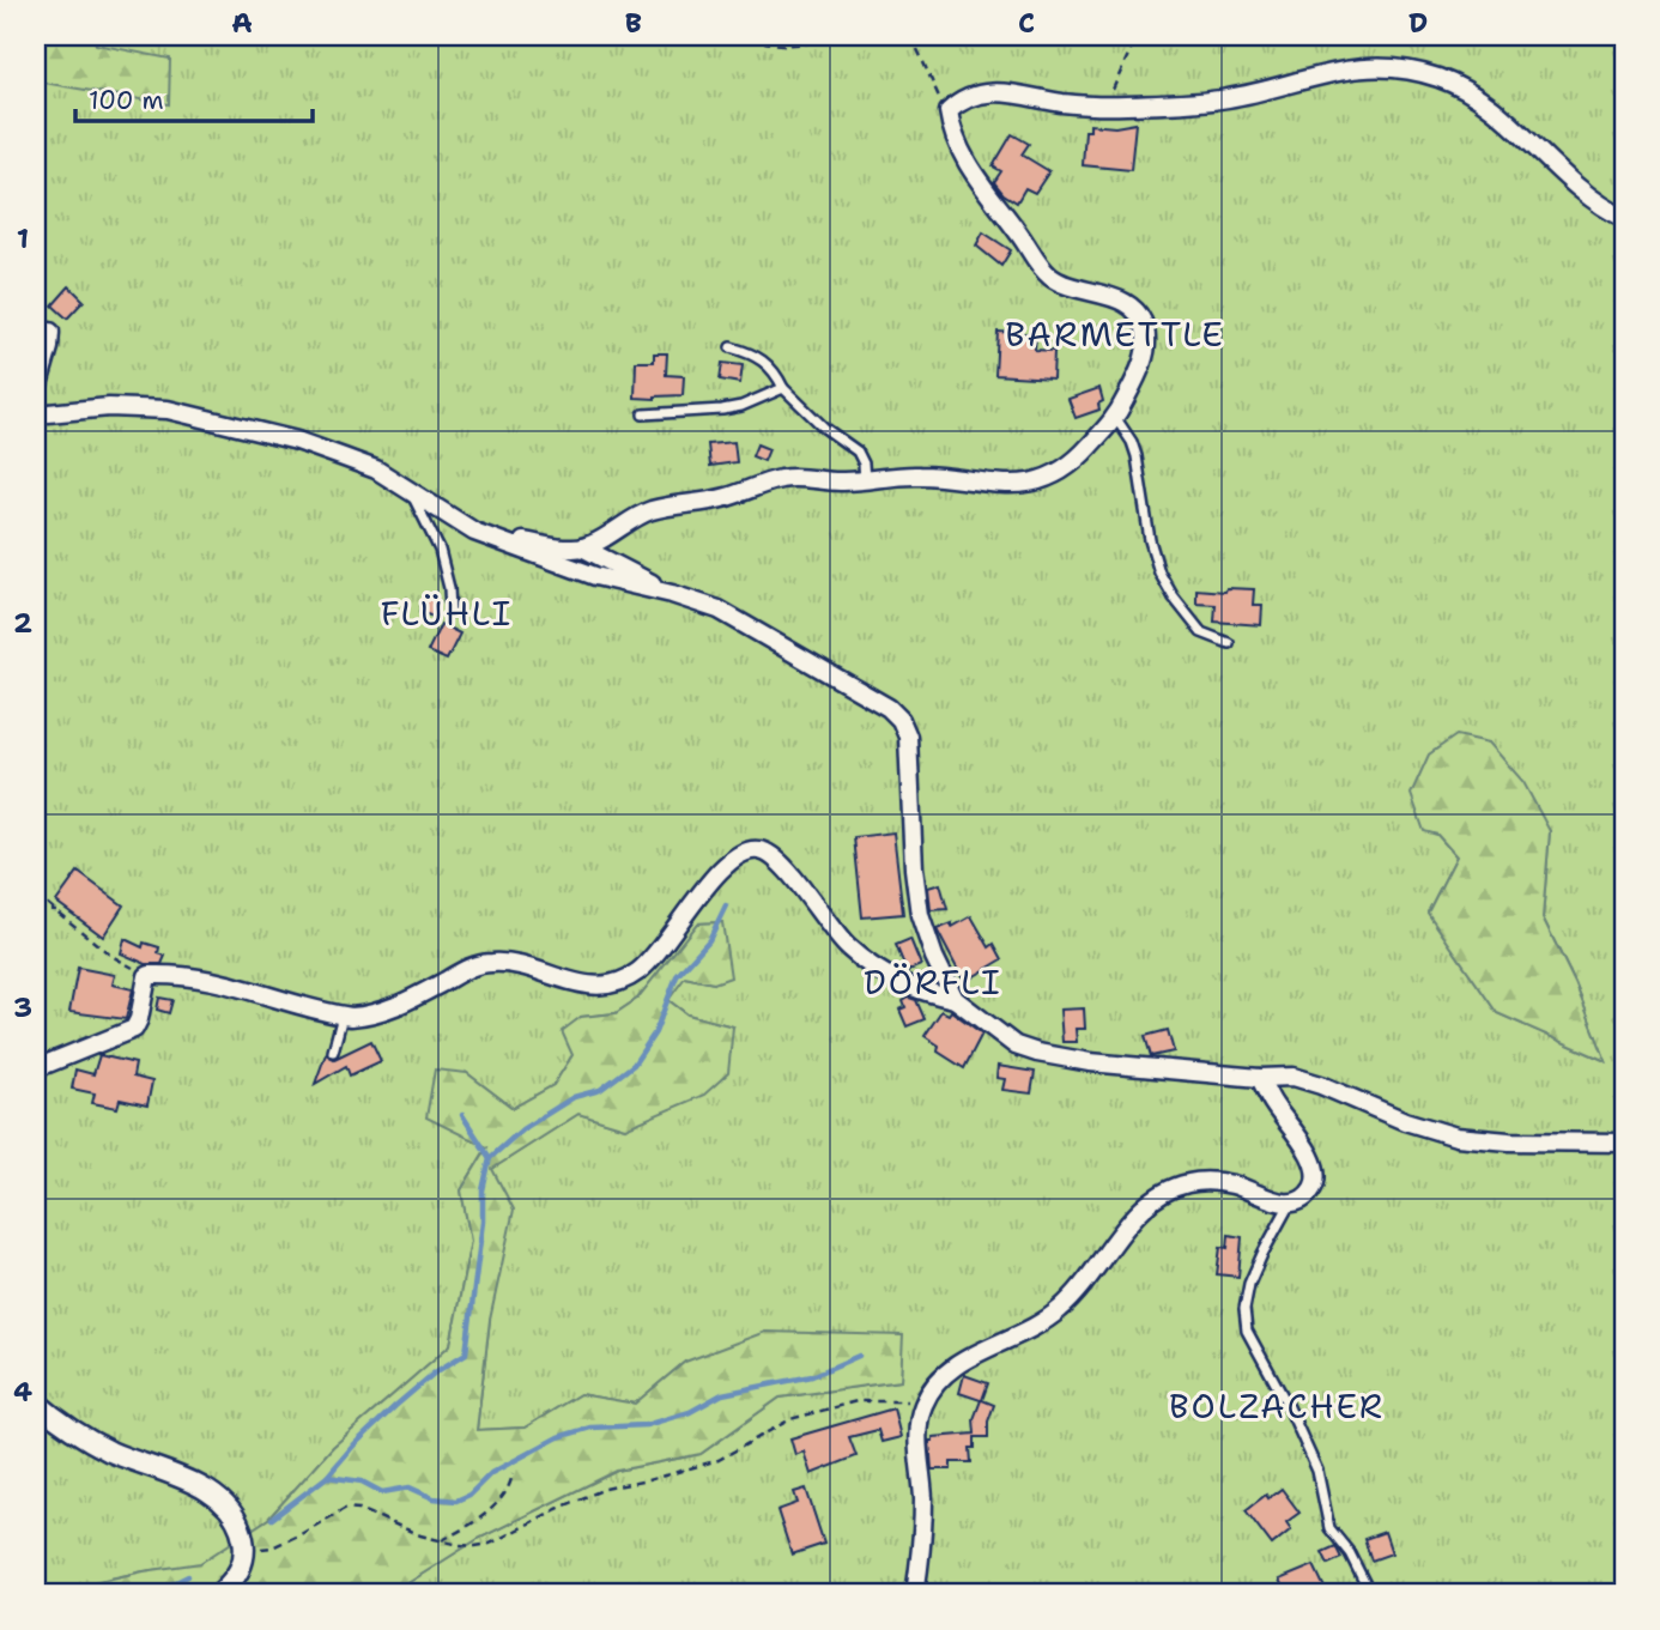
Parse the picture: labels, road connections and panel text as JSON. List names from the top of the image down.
{
  "districts": [
    "BARMETTLE",
    "FLÜHLI",
    "DÖRFLI",
    "BOLZACHER"
  ],
  "scale_bar": "100 m",
  "grid": {
    "columns": [
      "A",
      "B",
      "C",
      "D"
    ],
    "rows": [
      "1",
      "2",
      "3",
      "4"
    ]
  }
}
